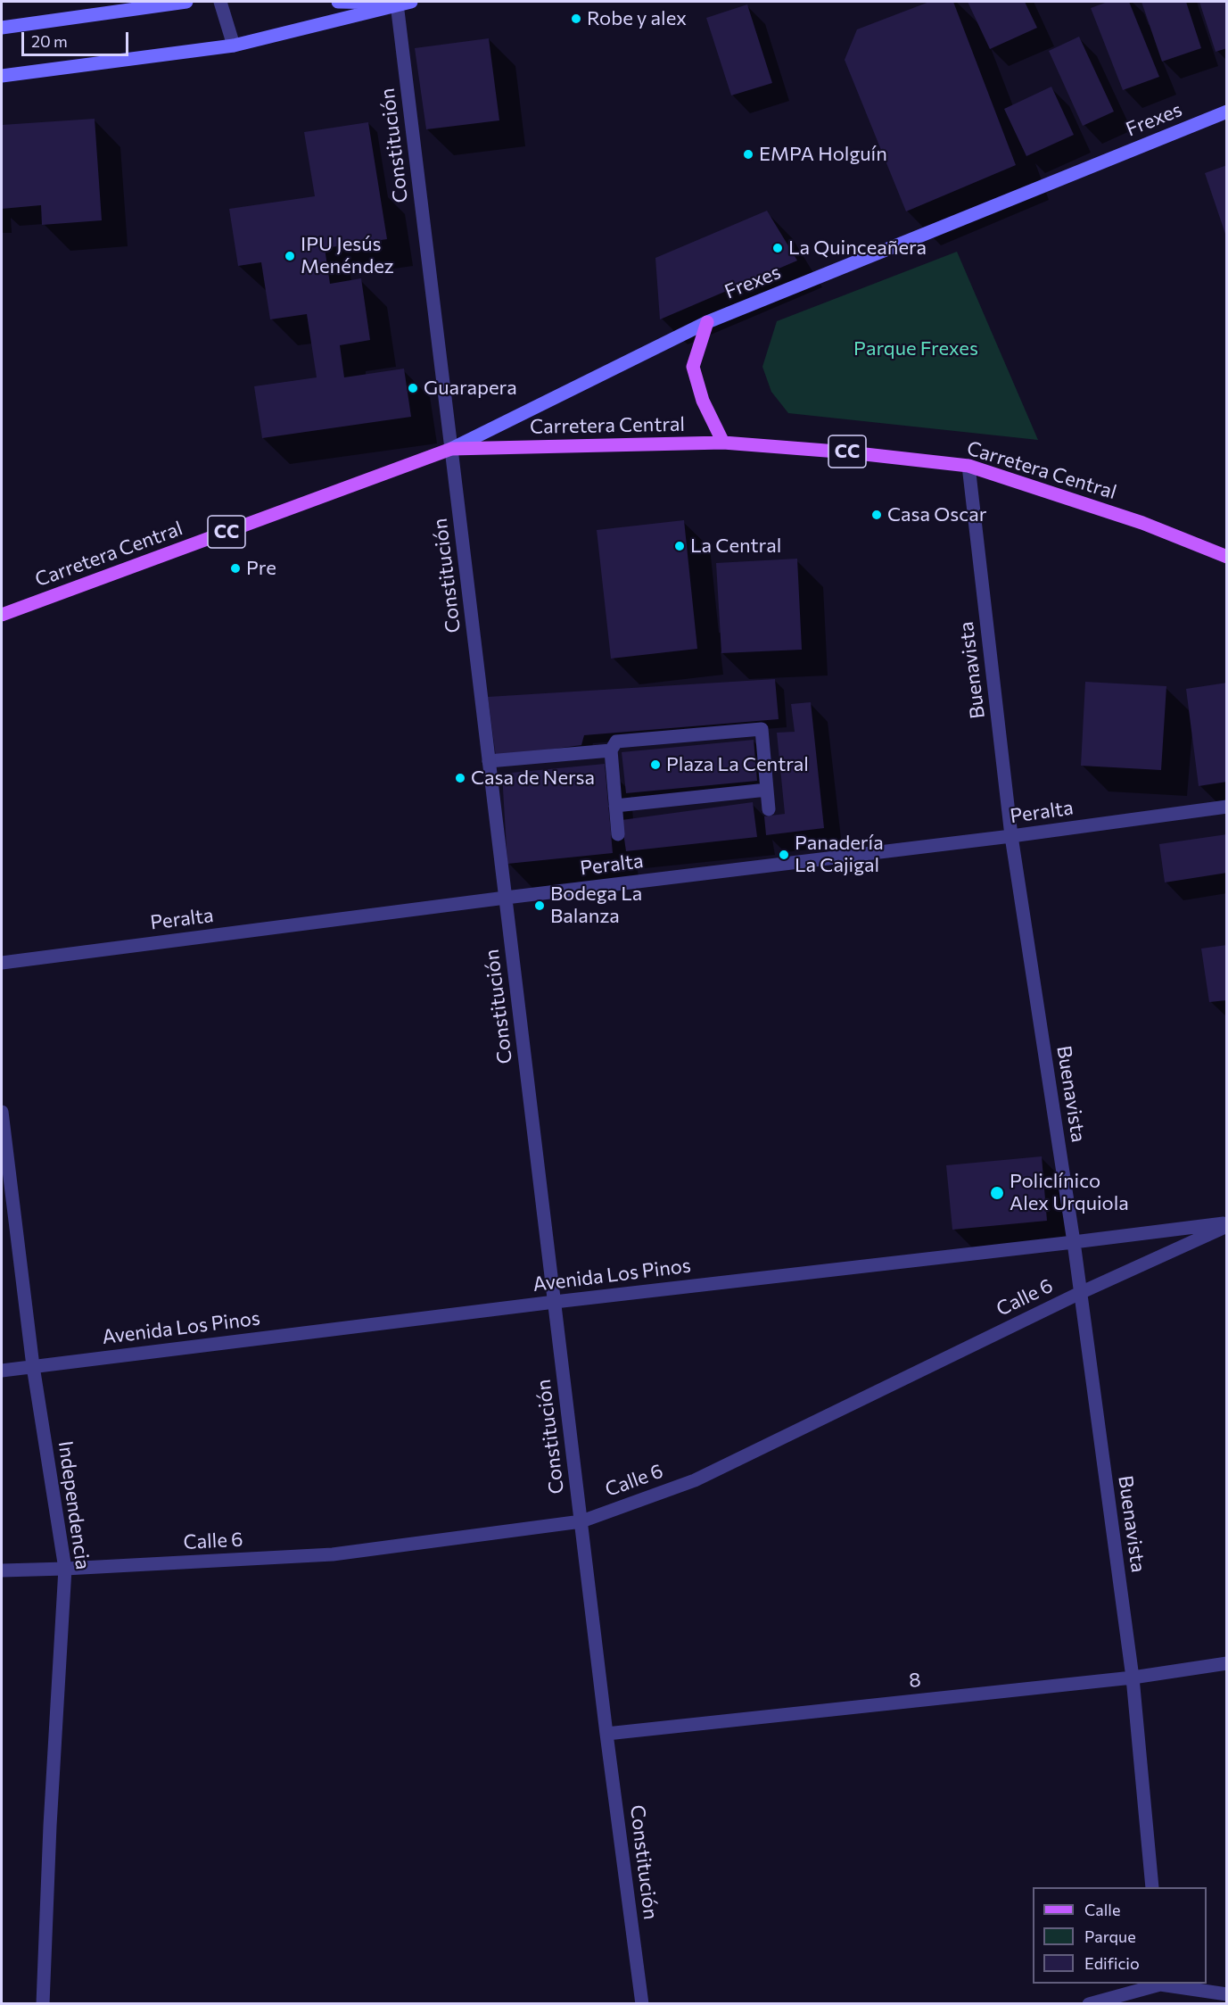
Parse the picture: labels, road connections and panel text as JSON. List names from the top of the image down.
{
  "streets": {
    "main road": ["Frexes", "Carretera Central", "CC"],
    "street": [
      "Constitución",
      "Buenavista",
      "Peralta",
      "Avenida Los Pinos",
      "Calle 6",
      "Independencia",
      "8"
    ]
  },
  "crossings": [
    ["Frexes", "Constitución"],
    ["Frexes", "Carretera Central"],
    ["Constitución", "Carretera Central"],
    ["Constitución", "Peralta"],
    ["Constitución", "Avenida Los Pinos"],
    ["Constitución", "Calle 6"],
    ["Constitución", "8"],
    ["Carretera Central", "Buenavista"],
    ["Buenavista", "Peralta"],
    ["Buenavista", "Avenida Los Pinos"],
    ["Buenavista", "Calle 6"],
    ["Buenavista", "8"],
    ["Avenida Los Pinos", "Calle 6"],
    ["Avenida Los Pinos", "Independencia"],
    ["Calle 6", "Independencia"]
  ],
  "parks": ["Parque Frexes"],
  "places": [
    "Robe y alex",
    "EMPA Holguín",
    "La Quinceañera",
    "IPU Jesús Menéndez",
    "Guarapera",
    "Casa Oscar",
    "La Central",
    "Pre",
    "Plaza La Central",
    "Casa de Nersa",
    "Panadería La Cajigal",
    "Bodega La Balanza",
    "Policlínico Alex Urquiola"
  ],
  "legend": ["Calle", "Parque", "Edificio"],
  "scale_bar": "20 m"
}
